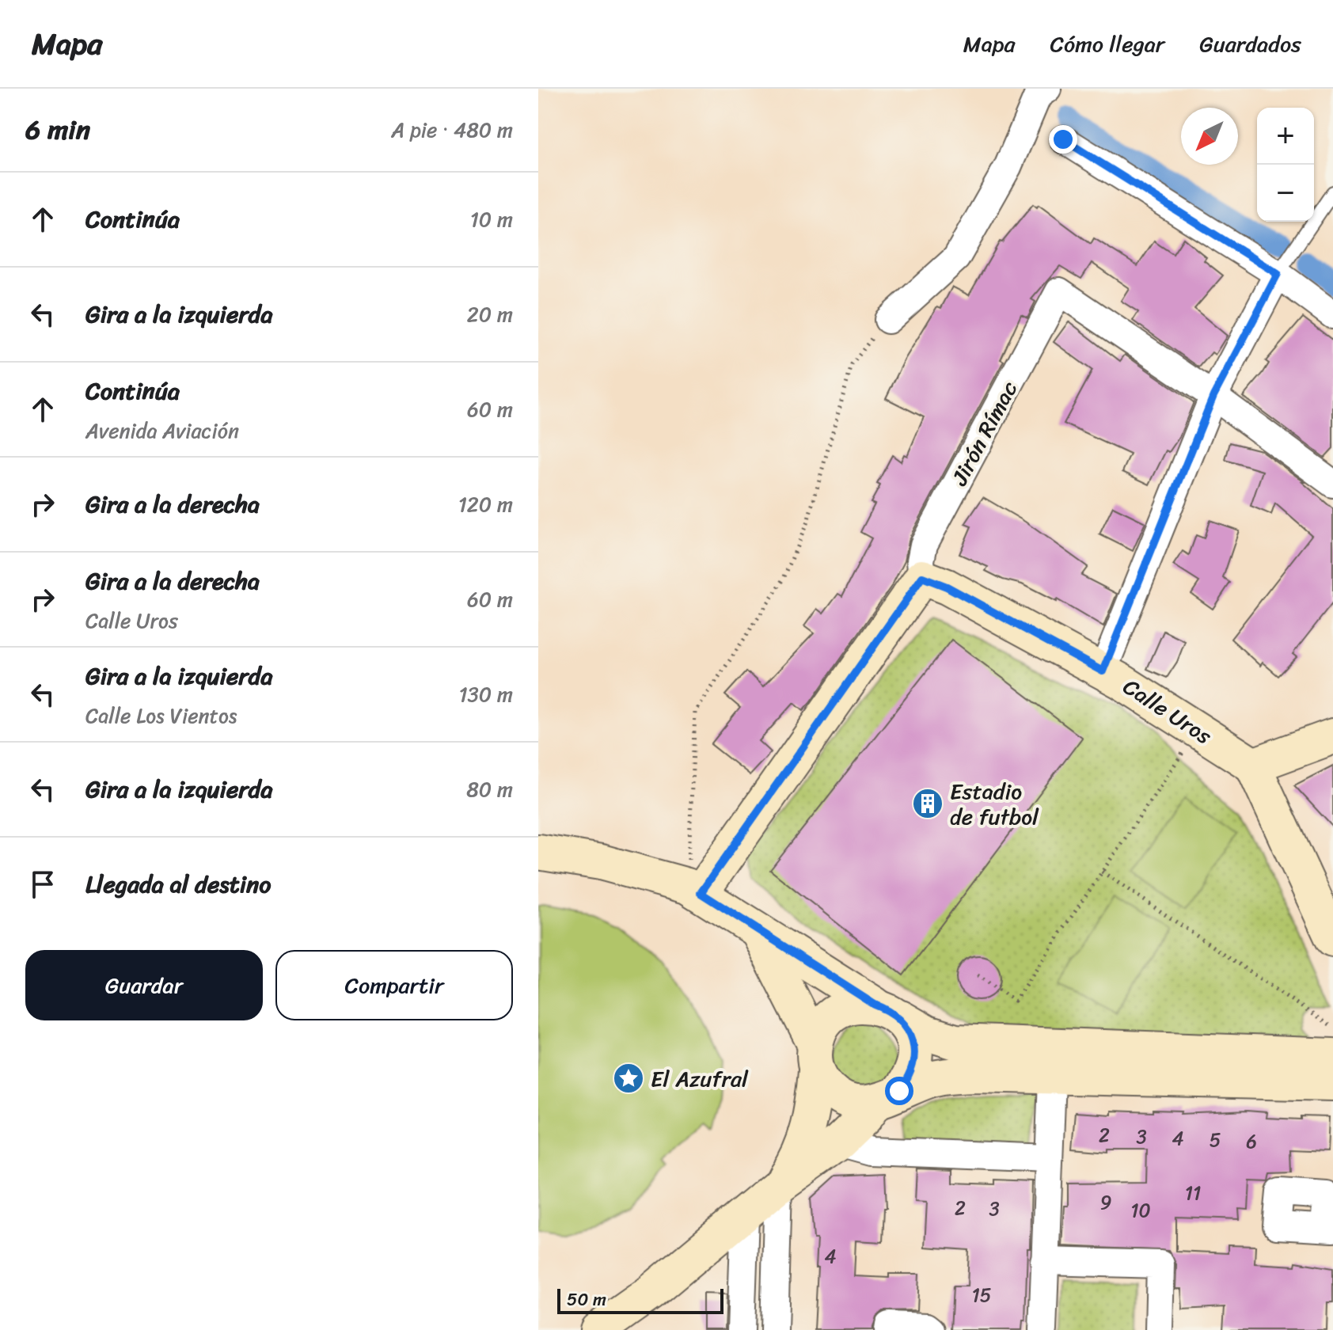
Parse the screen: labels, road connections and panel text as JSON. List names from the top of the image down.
{
  "streets": {
    "street": ["Jirón Rímac", "Calle Uros"]
  },
  "crossings": [
    ["Jirón Rímac", "Calle Uros"]
  ],
  "places": {
    "building": ["Estadio de futbol"],
    "place": ["El Azufral"]
  },
  "house_numbers": [
    "2",
    "3",
    "4",
    "5",
    "6",
    "11",
    "9",
    "2",
    "3",
    "10",
    "4",
    "15"
  ],
  "scale_bar": "50 m",
  "north": "bottom left",
  "page": {
    "header": "Mapa",
    "nav": ["Mapa", "Cómo llegar", "Guardados"],
    "heading": ["6 min", "A pie · 480 m"],
    "map_buttons": ["+", "−"],
    "list": [
      ["Continúa", "10 m"],
      ["Gira a la izquierda", "20 m"],
      ["Continúa", "Avenida Aviación", "60 m"],
      ["Gira a la derecha", "120 m"],
      ["Gira a la derecha", "Calle Uros", "60 m"],
      ["Gira a la izquierda", "Calle Los Vientos", "130 m"],
      ["Gira a la izquierda", "80 m"],
      "Llegada al destino"
    ],
    "buttons": ["Guardar", "Compartir"],
    "scale": "50 m"
  }
}
